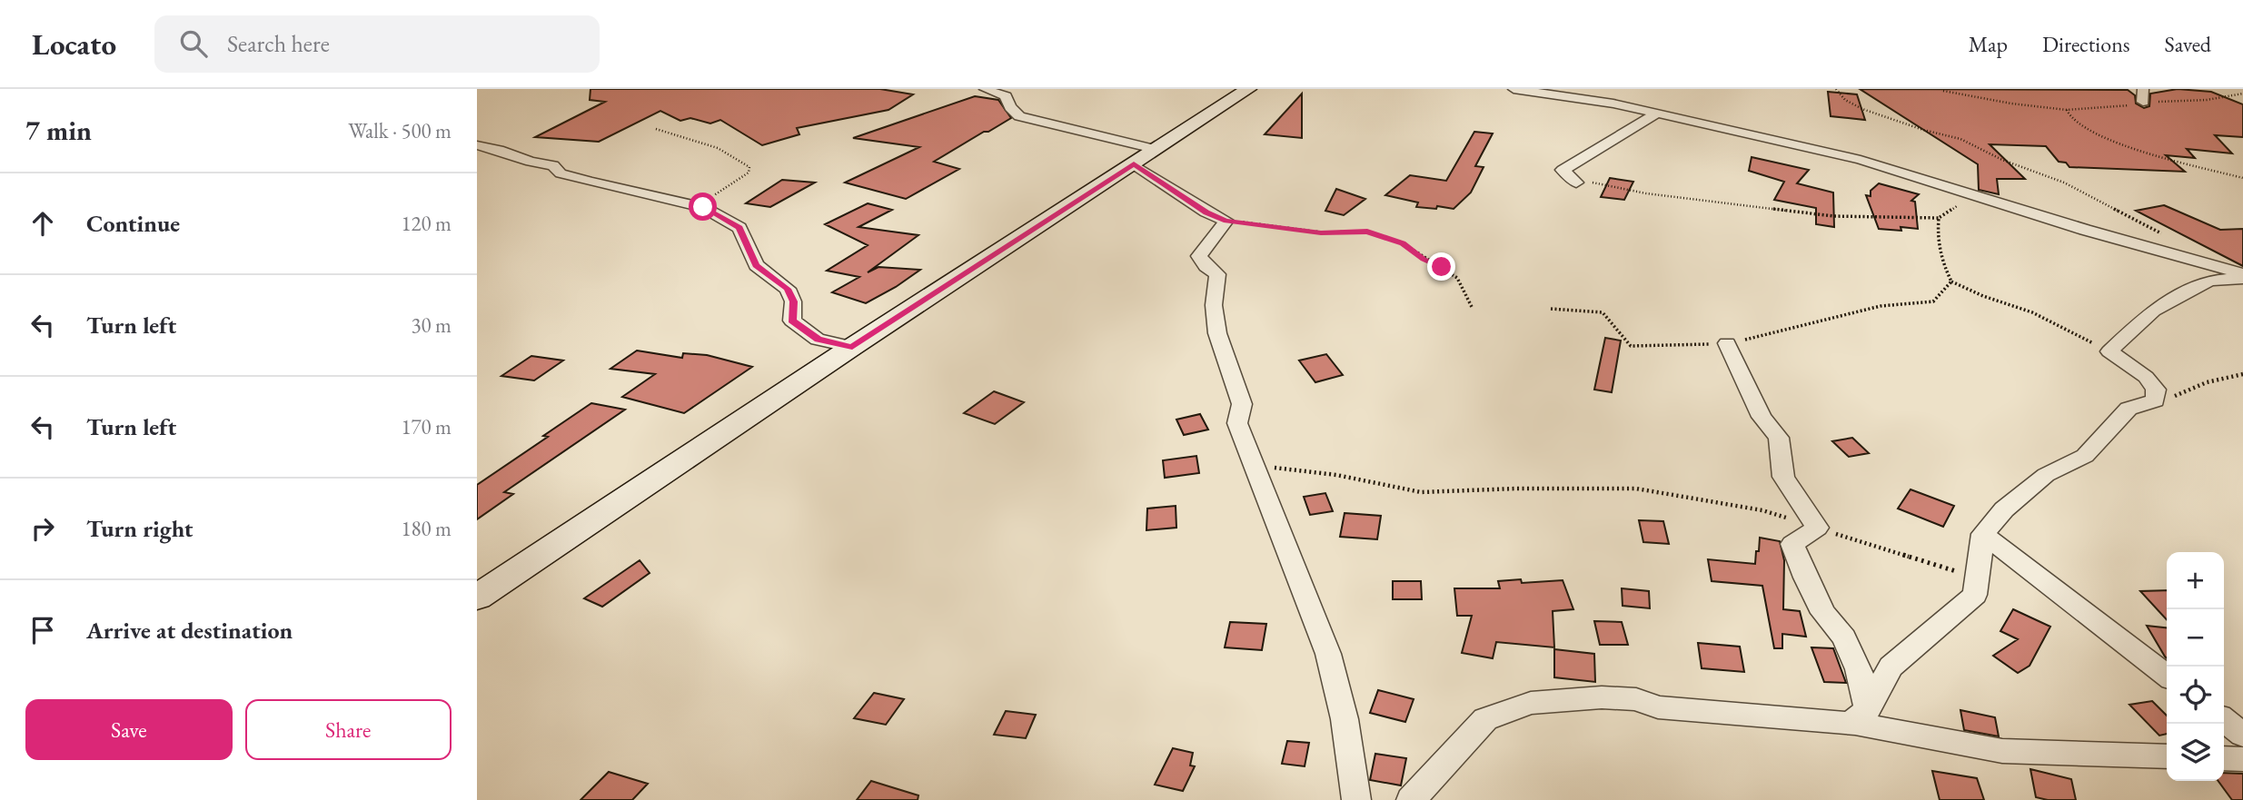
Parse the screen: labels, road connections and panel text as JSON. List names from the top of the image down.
{
  "page": {
    "header": "Locato",
    "search": "Search here",
    "nav": ["Map", "Directions", "Saved"],
    "heading": ["7 min", "Walk · 500 m"],
    "list": [
      ["Continue", "120 m"],
      ["Turn left", "30 m"],
      ["Turn left", "170 m"],
      ["Turn right", "180 m"],
      "Arrive at destination"
    ],
    "map_buttons": ["+", "−"],
    "buttons": ["Save", "Share"]
  }
}
